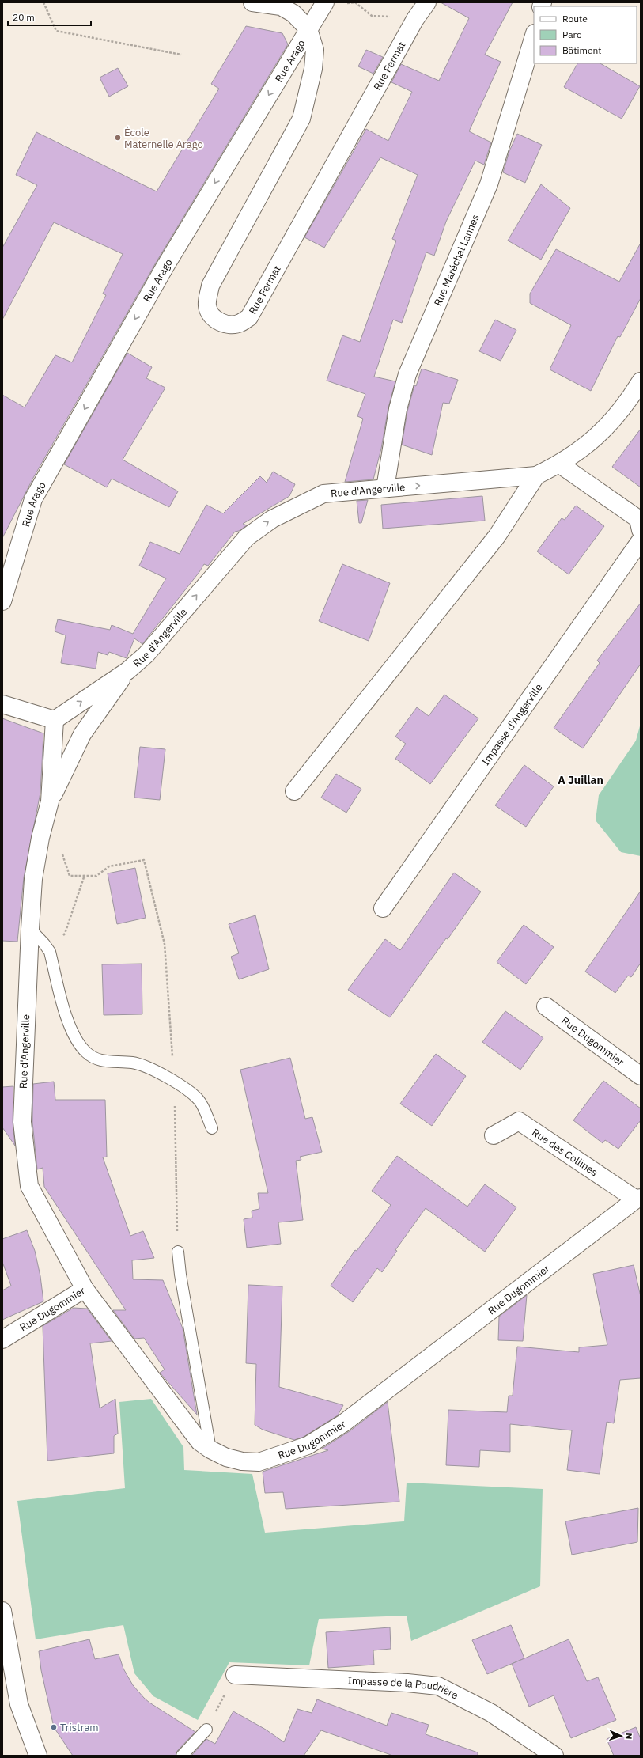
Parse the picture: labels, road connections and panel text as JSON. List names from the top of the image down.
{
  "streets": {
    "street": [
      "Rue Arago",
      "Rue Fermat",
      "Rue Maréchal Lannes",
      "Rue d'Angerville",
      "Impasse d'Angerville",
      "Rue Dugommier",
      "Rue des Collines",
      "Impasse de la Poudrière"
    ]
  },
  "crossings": [
    ["Rue Arago", "Rue Fermat"],
    ["Rue Maréchal Lannes", "Rue d'Angerville"],
    ["Rue d'Angerville", "Rue Dugommier"],
    ["Rue Dugommier", "Rue des Collines"]
  ],
  "one_way": ["Rue Arago"],
  "districts": ["A Juillan"],
  "places": ["École Maternelle Arago", "Tristram"],
  "legend": ["Route", "Parc", "Bâtiment"],
  "scale_bar": "20 m",
  "north": "right"
}
